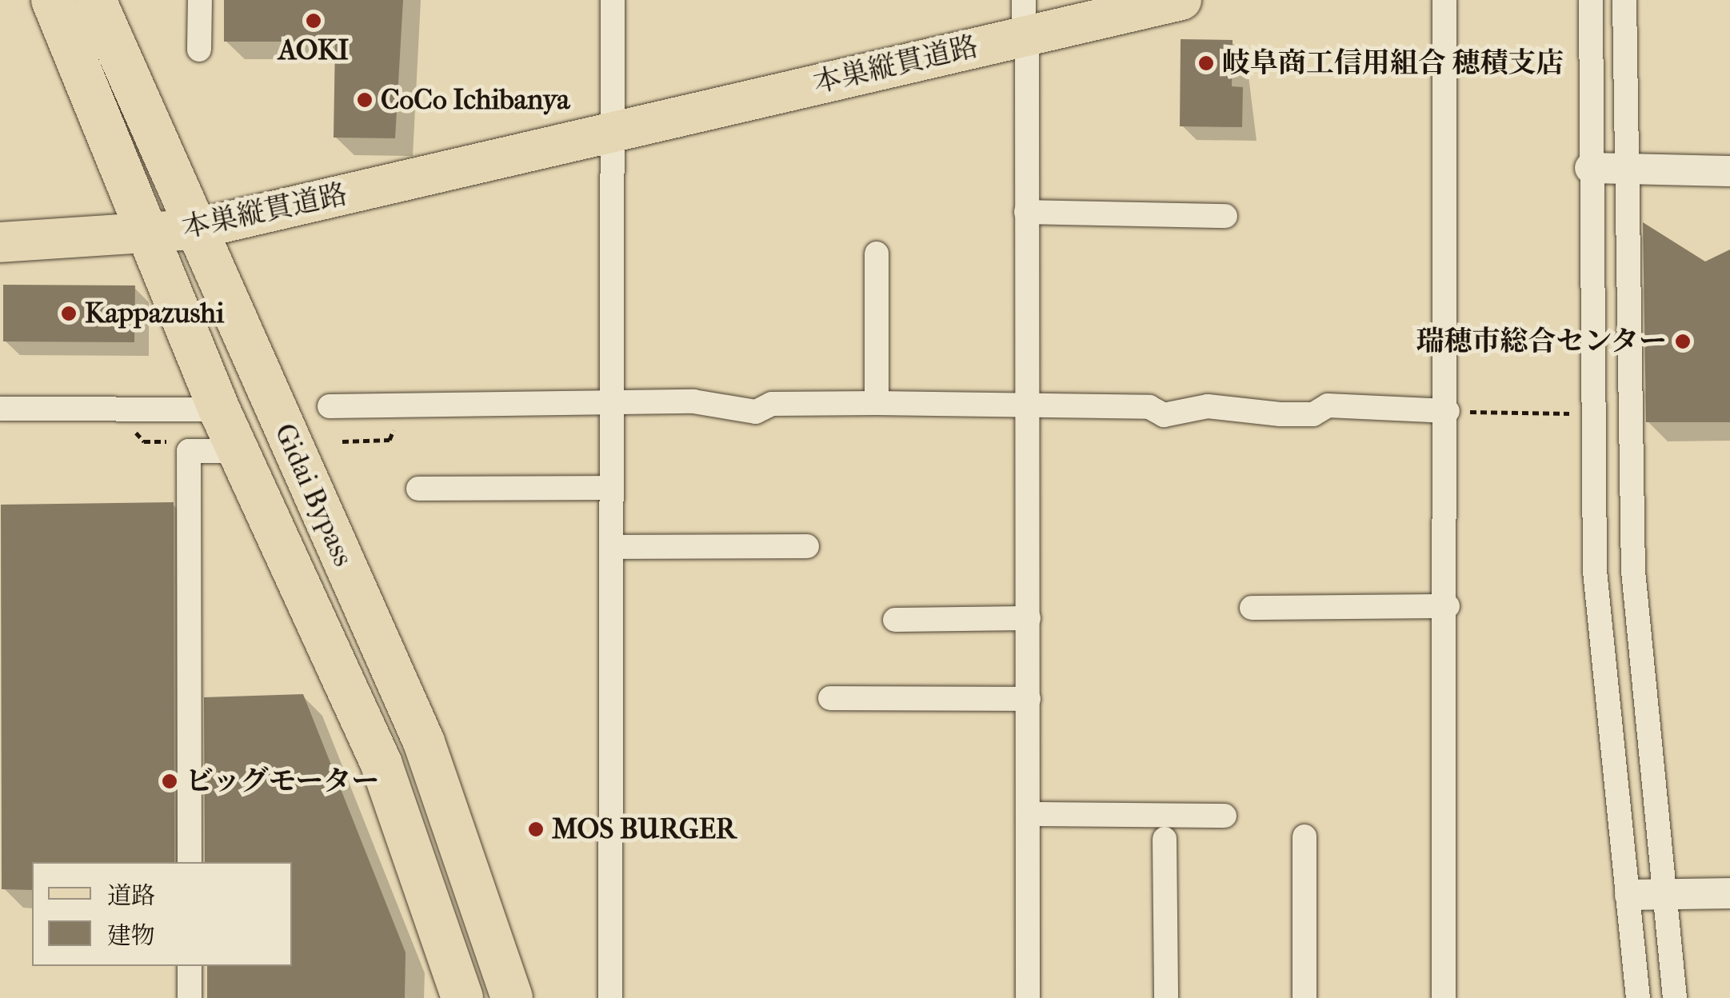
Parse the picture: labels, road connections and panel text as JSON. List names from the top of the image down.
{
  "streets": {
    "highway": ["Gidai Bypass"],
    "main road": ["本巣縦貫道路"]
  },
  "crossings": [
    ["本巣縦貫道路", "Gidai Bypass"]
  ],
  "places": [
    "AOKI",
    "岐阜商工信用組合 穂積支店",
    "CoCo Ichibanya",
    "Kappazushi",
    "瑞穂市総合センター",
    "ビッグモーター",
    "MOS BURGER"
  ],
  "legend": ["道路", "建物"]
}
